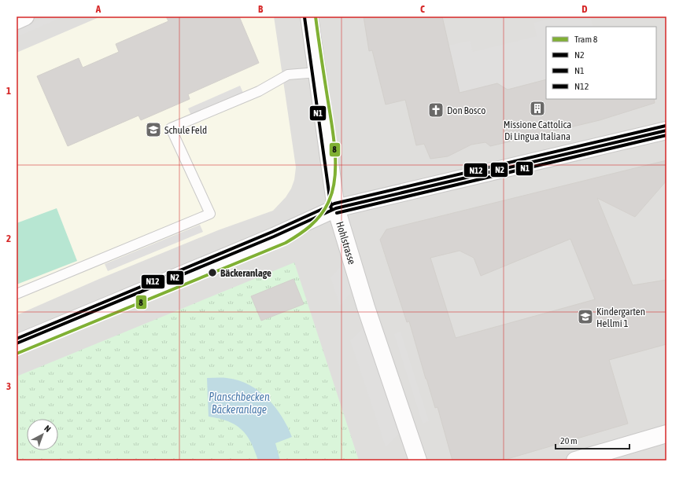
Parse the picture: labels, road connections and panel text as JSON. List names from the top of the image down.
{
  "streets": {
    "street": ["Hohlstrasse"]
  },
  "water": ["Planschbecken Bäckeranlage"],
  "places": {
    "building": ["Missione Cattolica Di Lingua Italiana"],
    "church": ["Don Bosco"],
    "school or university": ["Schule Feld", "Kindergarten Hellmi 1"],
    "other": ["Bäckeranlage"]
  },
  "lines": [
    "tram line 8",
    "transit line N1",
    "transit line N12",
    "transit line N2"
  ],
  "legend": [
    "Tram 8",
    "N2",
    "N1",
    "N12"
  ],
  "scale_bar": "20 m",
  "north": "top right",
  "grid": {
    "columns": [
      "A",
      "B",
      "C",
      "D"
    ],
    "rows": ["1", "2", "3"]
  }
}
